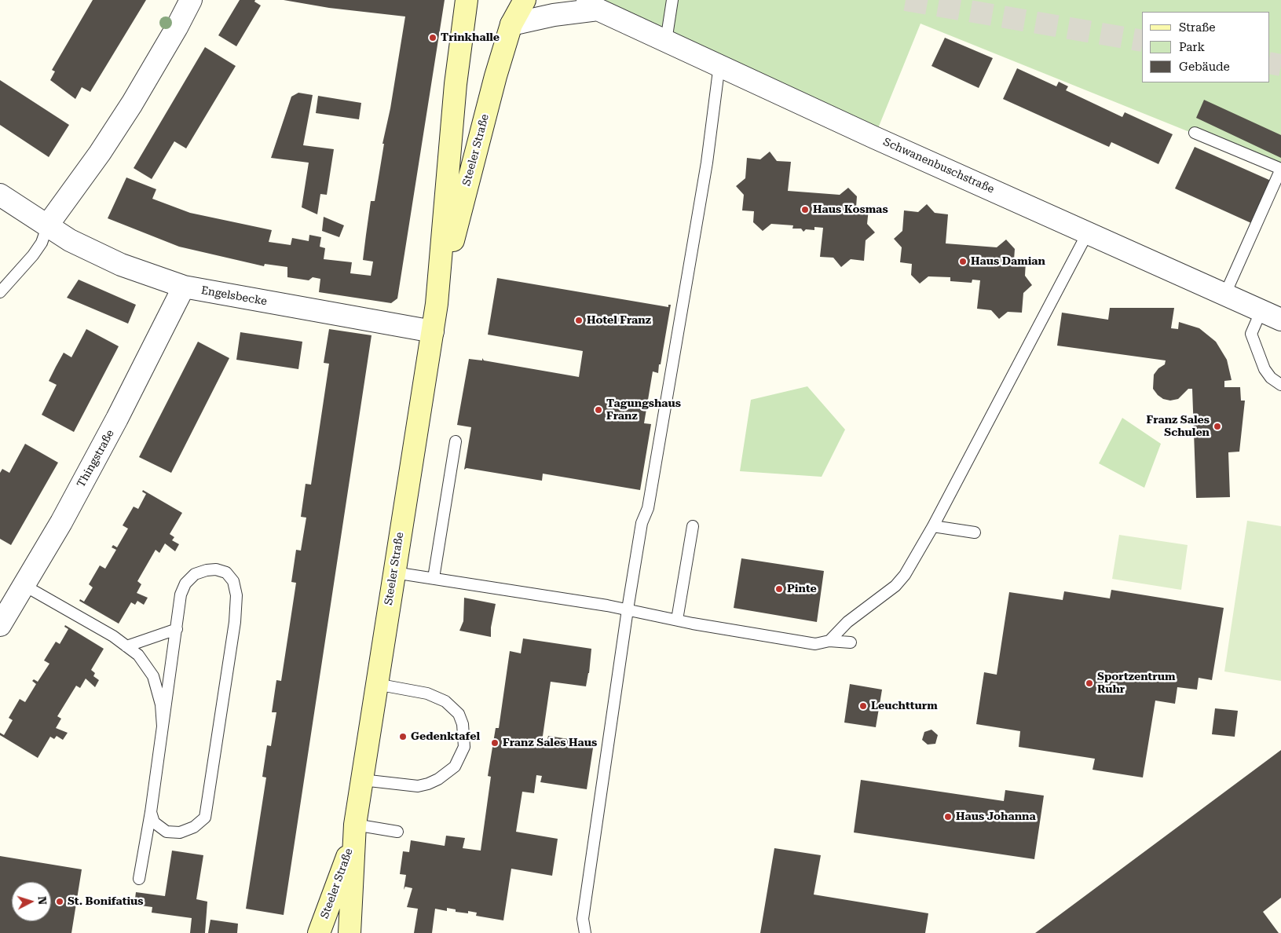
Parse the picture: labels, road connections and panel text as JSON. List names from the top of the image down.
{
  "streets": {
    "main road": ["Steeler Straße"],
    "street": ["Schwanenbuschstraße", "Engelsbecke", "Thingstraße"]
  },
  "crossings": [
    ["Steeler Straße", "Schwanenbuschstraße"],
    ["Steeler Straße", "Engelsbecke"],
    ["Engelsbecke", "Thingstraße"]
  ],
  "places": [
    "Trinkhalle",
    "Haus Kosmas",
    "Haus Damian",
    "Hotel Franz",
    "Tagungshaus Franz",
    "Franz Sales Schulen",
    "Pinte",
    "Sportzentrum Ruhr",
    "Leuchtturm",
    "Gedenktafel",
    "Franz Sales Haus",
    "Haus Johanna",
    "St. Bonifatius"
  ],
  "legend": ["Straße", "Park", "Gebäude"],
  "north": "right"
}
